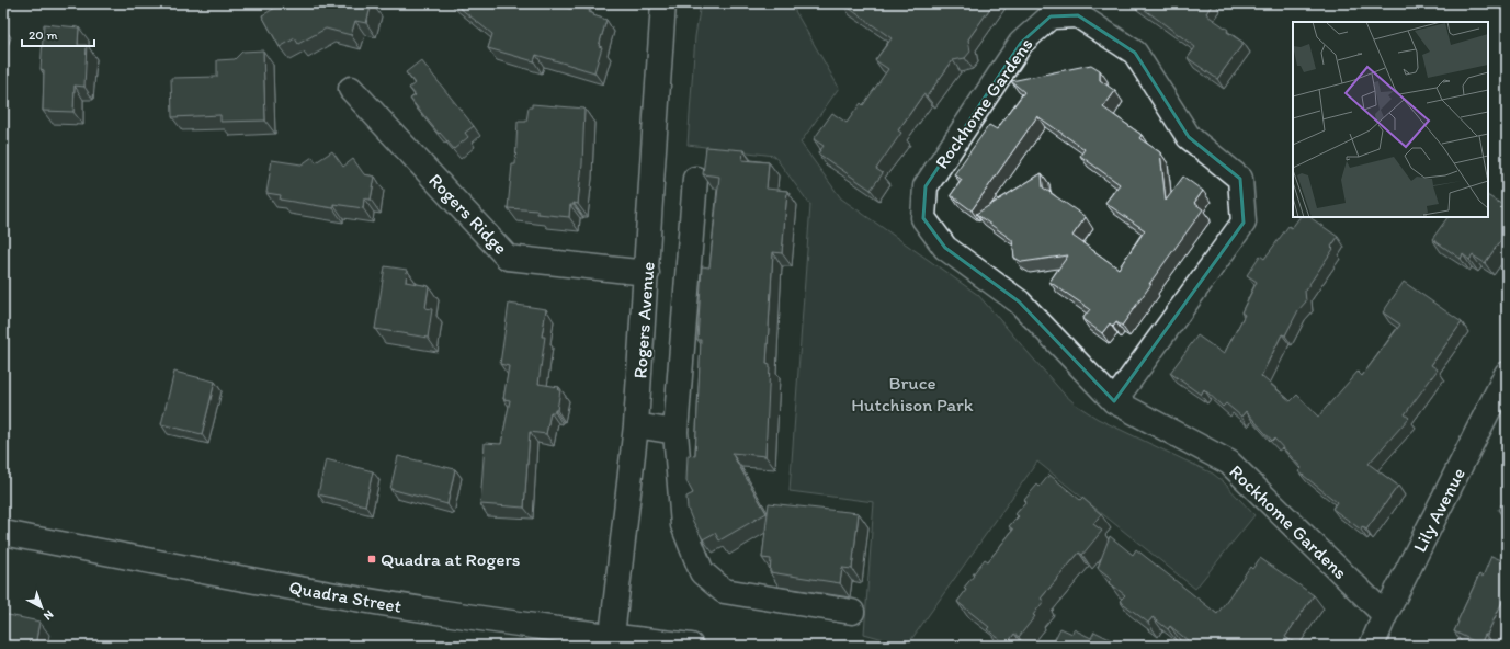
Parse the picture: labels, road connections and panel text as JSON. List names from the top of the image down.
{
  "streets": {
    "street": [
      "Rockhome Gardens",
      "Rogers Ridge",
      "Rogers Avenue",
      "Lily Avenue",
      "Quadra Street"
    ]
  },
  "crossings": [
    ["Rockhome Gardens", "Lily Avenue"],
    ["Rogers Ridge", "Rogers Avenue"],
    ["Rogers Avenue", "Quadra Street"]
  ],
  "parks": ["Bruce Hutchison Park"],
  "places": {
    "transit": ["Quadra at Rogers"]
  },
  "scale_bar": "20 m",
  "north": "bottom right"
}
